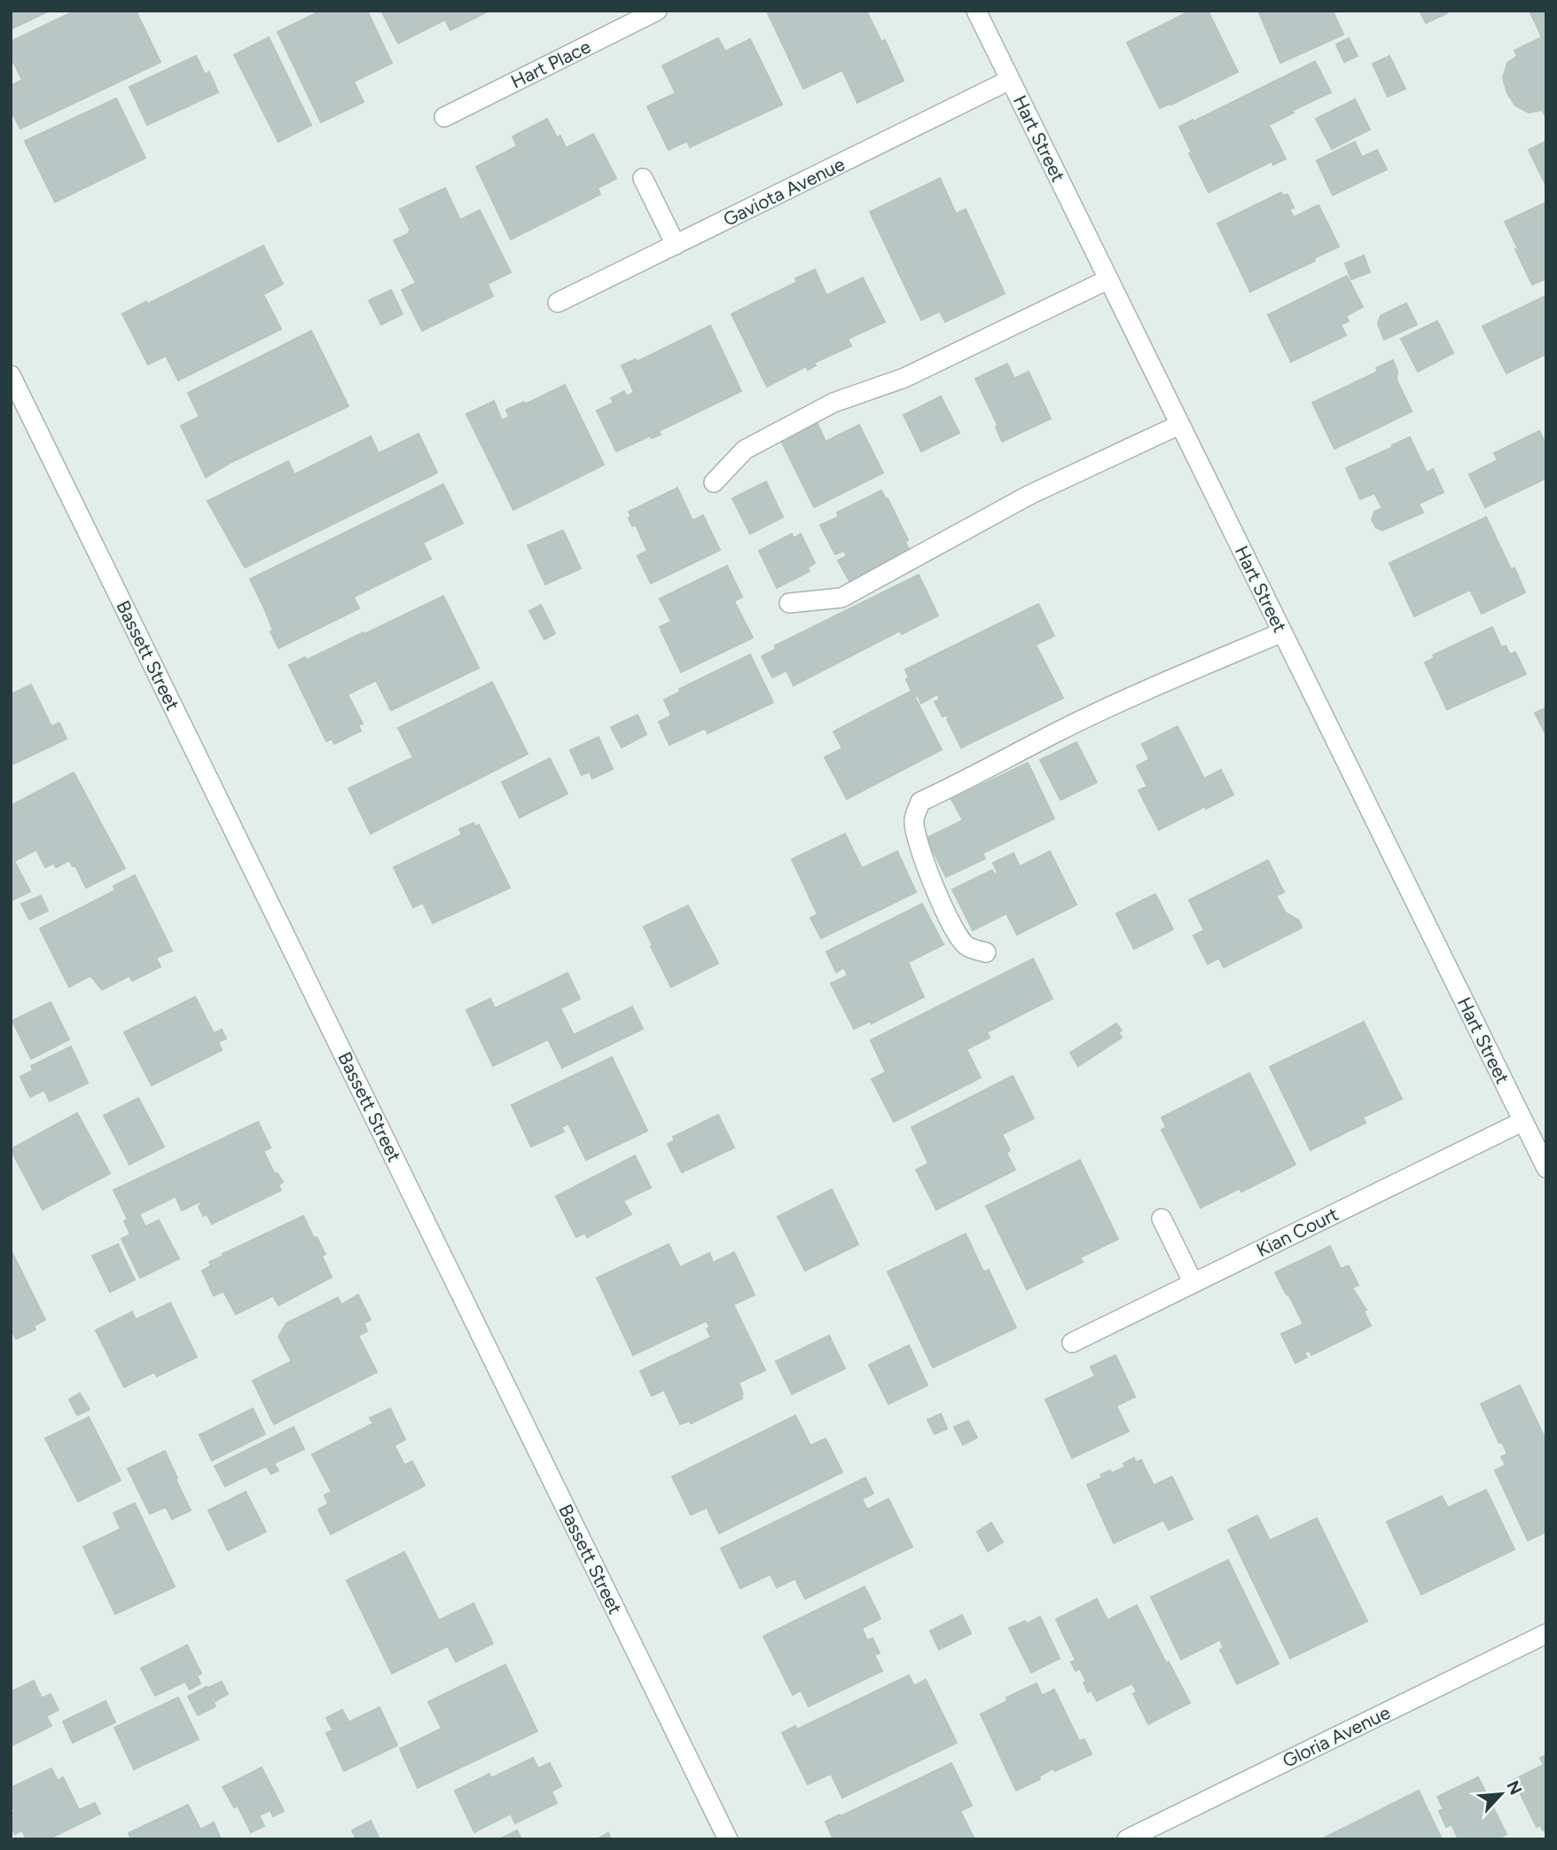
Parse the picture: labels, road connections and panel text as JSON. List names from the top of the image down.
{
  "streets": {
    "street": [
      "Hart Place",
      "Hart Street",
      "Gaviota Avenue",
      "Bassett Street",
      "Kian Court",
      "Gloria Avenue"
    ]
  },
  "crossings": [
    ["Hart Street", "Gaviota Avenue"],
    ["Hart Street", "Kian Court"]
  ],
  "north": "top right"
}
